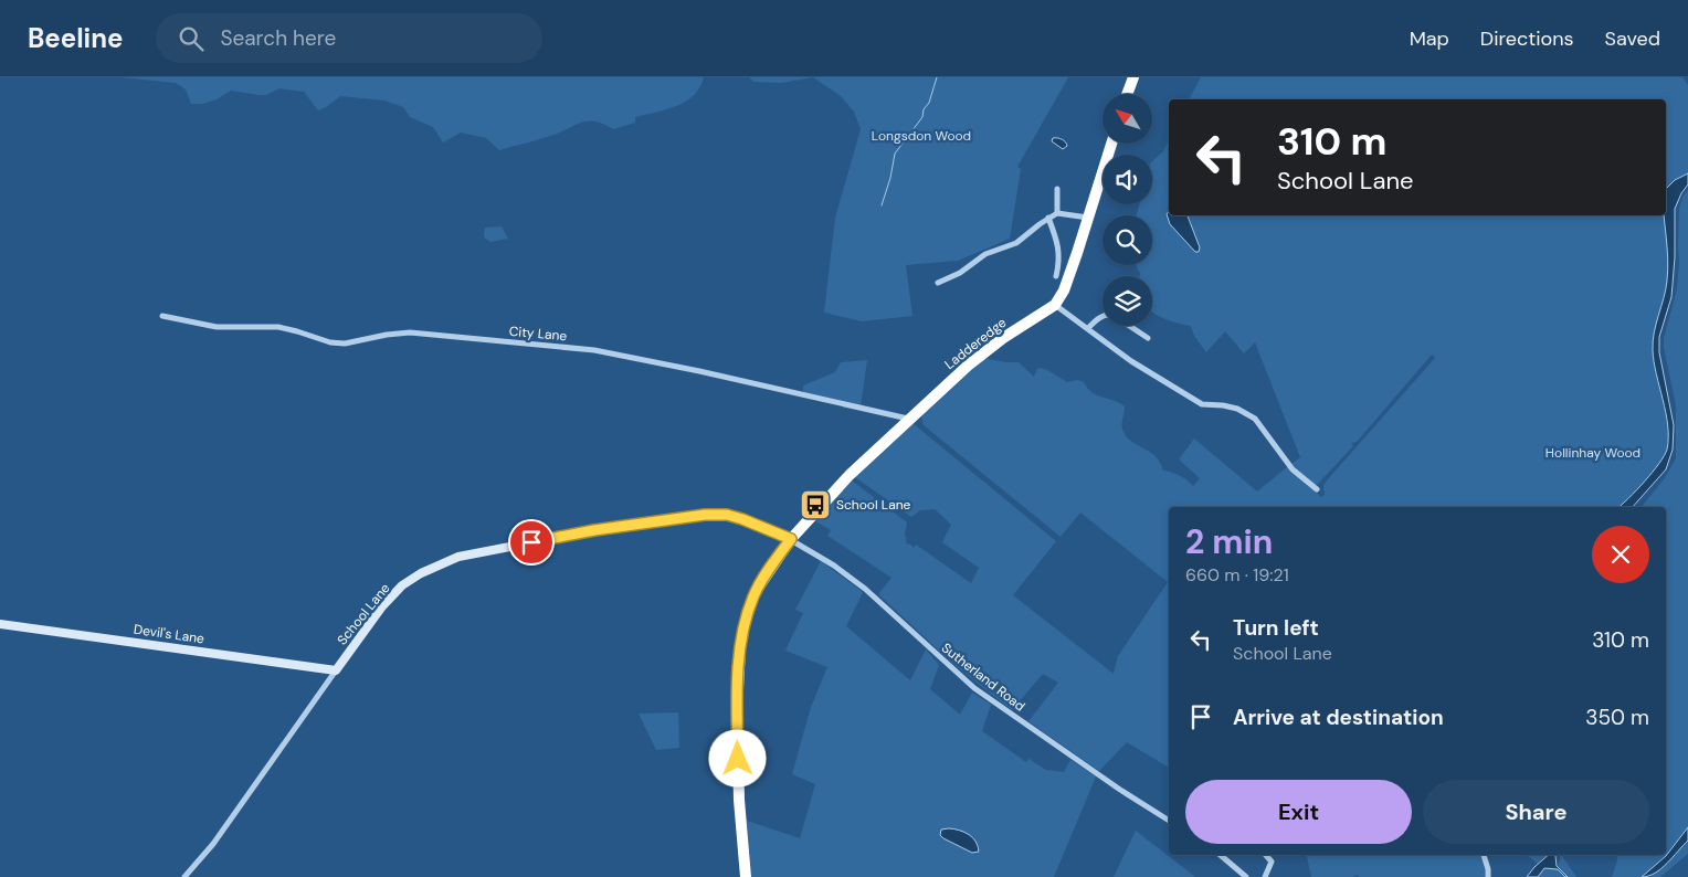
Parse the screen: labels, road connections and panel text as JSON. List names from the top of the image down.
{
  "streets": {
    "highway": ["Ladderedge"],
    "street": [
      "City Lane",
      "School Lane",
      "Devil's Lane",
      "Sutherland Road"
    ]
  },
  "crossings": [
    ["City Lane", "Ladderedge"],
    ["Ladderedge", "School Lane"],
    ["Ladderedge", "Sutherland Road"],
    ["School Lane", "Devil's Lane"],
    ["School Lane", "Sutherland Road"]
  ],
  "parks": ["Longsdon Wood", "Hollinhay Wood"],
  "places": {
    "bus stop": ["School Lane"]
  },
  "north": "top left",
  "page": {
    "header": "Beeline",
    "search": "Search here",
    "nav": ["Map", "Directions", "Saved"],
    "turn": ["310 m", "School Lane"],
    "heading": ["2 min", "660 m · 19:21"],
    "list": [
      {
        "name": "Turn left",
        "note": "School Lane",
        "value": "310 m"
      },
      {
        "name": "Arrive at destination",
        "value": "350 m"
      }
    ],
    "buttons": ["Exit", "Share"]
  }
}
